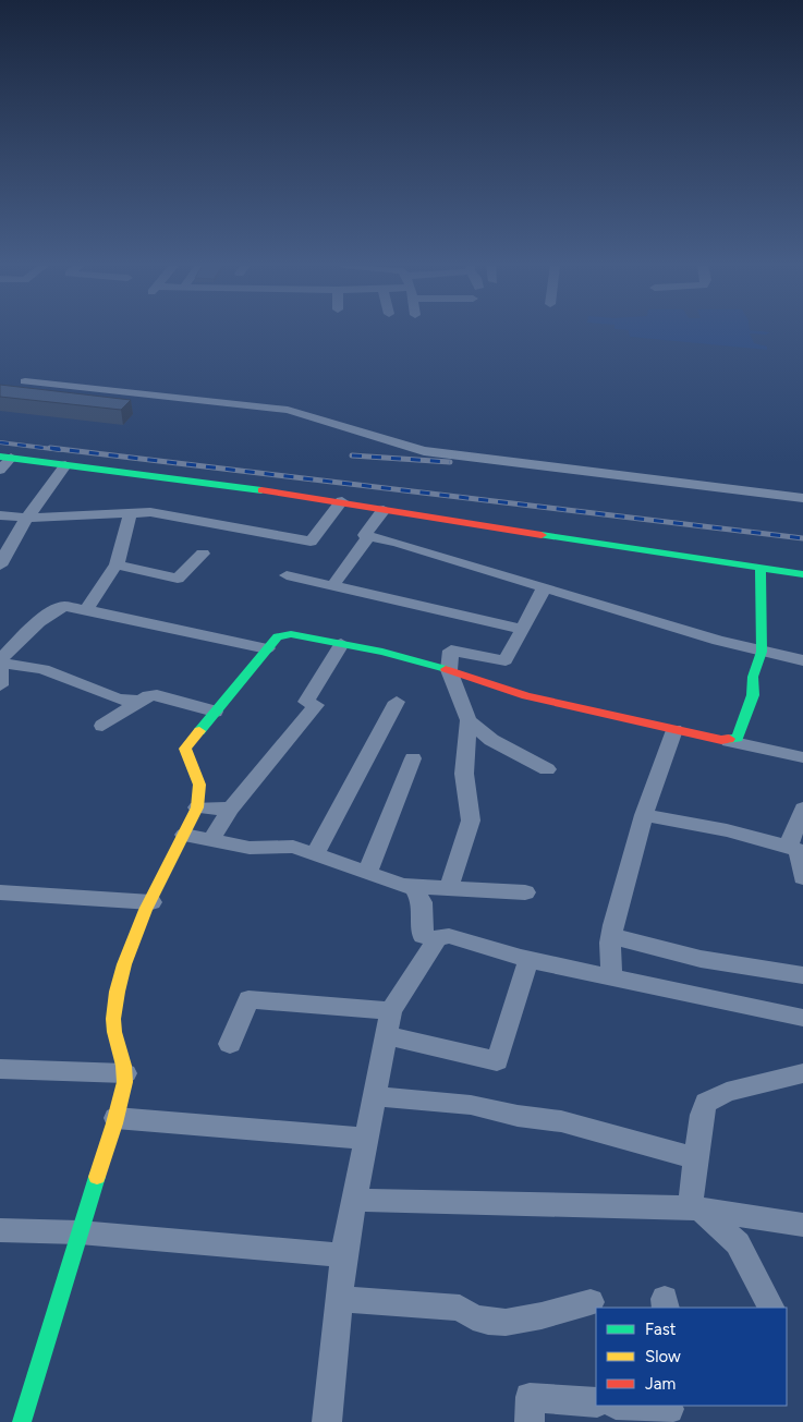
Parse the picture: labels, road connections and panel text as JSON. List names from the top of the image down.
{
  "legend": ["Fast", "Slow", "Jam"]
}
